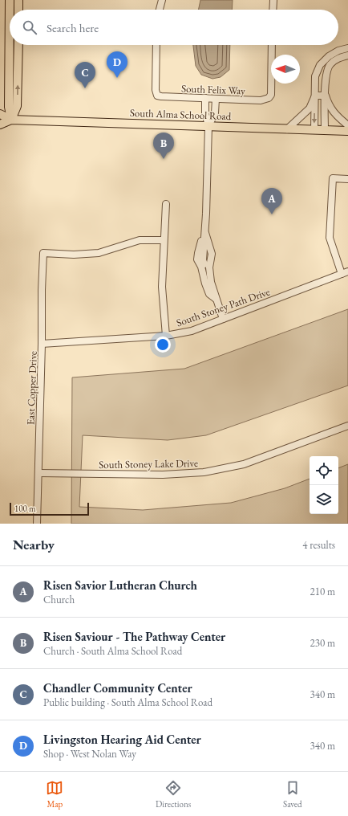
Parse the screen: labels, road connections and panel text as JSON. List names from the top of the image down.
{
  "streets": {
    "main road": ["South Alma School Road"],
    "street": [
      "South Felix Way",
      "South Stoney Path Drive",
      "East Copper Drive",
      "South Stoney Lake Drive"
    ]
  },
  "crossings": [
    ["South Stoney Path Drive", "East Copper Drive"],
    ["East Copper Drive", "South Stoney Lake Drive"]
  ],
  "scale_bar": "100 m",
  "north": "left",
  "page": {
    "search": "Search here",
    "pins": [
      "D",
      "C",
      "B",
      "A"
    ],
    "scale": "100 m",
    "heading": ["Nearby", "4 results"],
    "list": [
      {
        "mark": "A",
        "name": "Risen Savior Lutheran Church",
        "note": "Church",
        "value": "210 m"
      },
      {
        "mark": "B",
        "name": "Risen Saviour - The Pathway Center",
        "note": "Church · South Alma School Road",
        "value": "230 m"
      },
      {
        "mark": "C",
        "name": "Chandler Community Center",
        "note": "Public building · South Alma School Road",
        "value": "340 m"
      },
      {
        "mark": "D",
        "name": "Livingston Hearing Aid Center",
        "note": "Shop · West Nolan Way",
        "value": "340 m"
      }
    ],
    "nav": ["Map", "Directions", "Saved"]
  }
}
